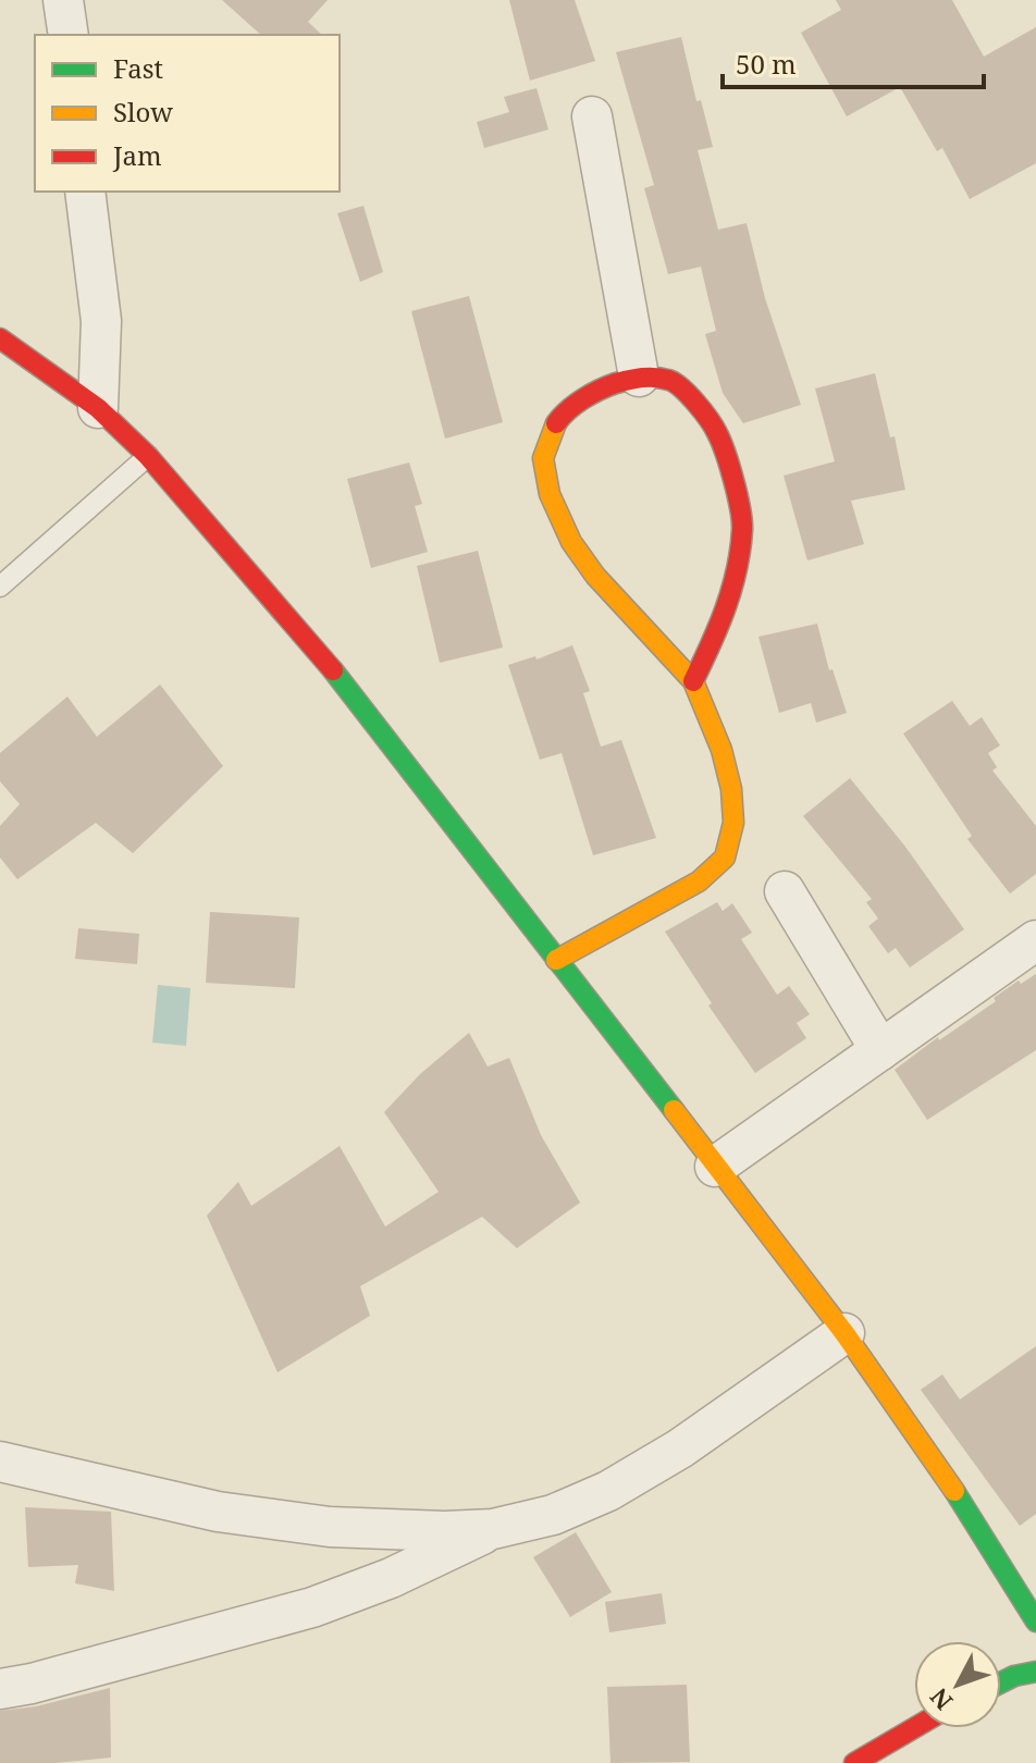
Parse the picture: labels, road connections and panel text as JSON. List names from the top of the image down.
{
  "legend": ["Fast", "Slow", "Jam"],
  "scale_bar": "50 m",
  "north": "bottom left"
}
